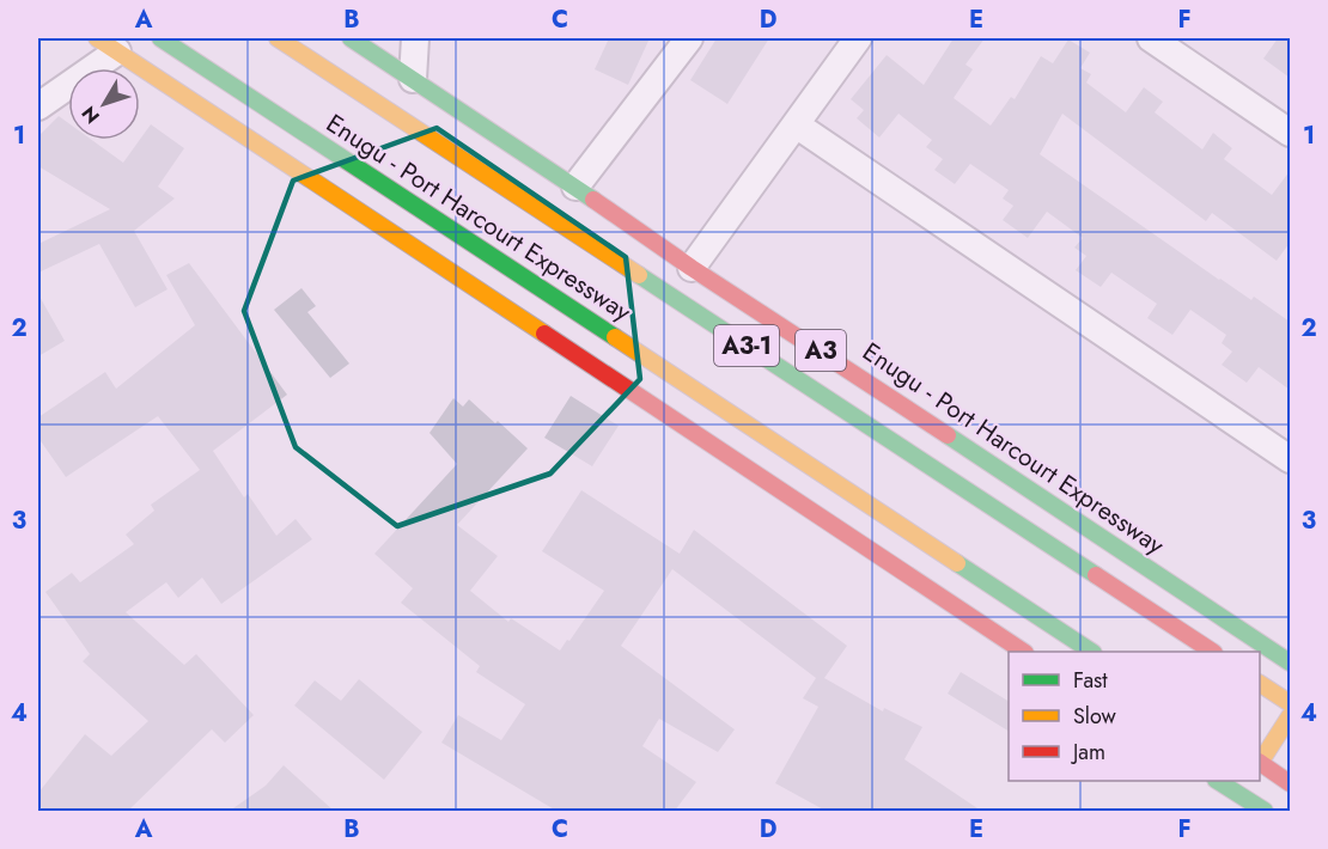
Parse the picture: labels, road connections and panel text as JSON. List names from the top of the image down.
{
  "streets": {
    "main road": ["Enugu - Port Harcourt Expressway", "A3-1", "A3"]
  },
  "legend": ["Fast", "Slow", "Jam"],
  "north": "bottom left",
  "grid": {
    "columns": [
      "A",
      "B",
      "C",
      "D",
      "E",
      "F"
    ],
    "rows": [
      "1",
      "2",
      "3",
      "4"
    ]
  }
}
